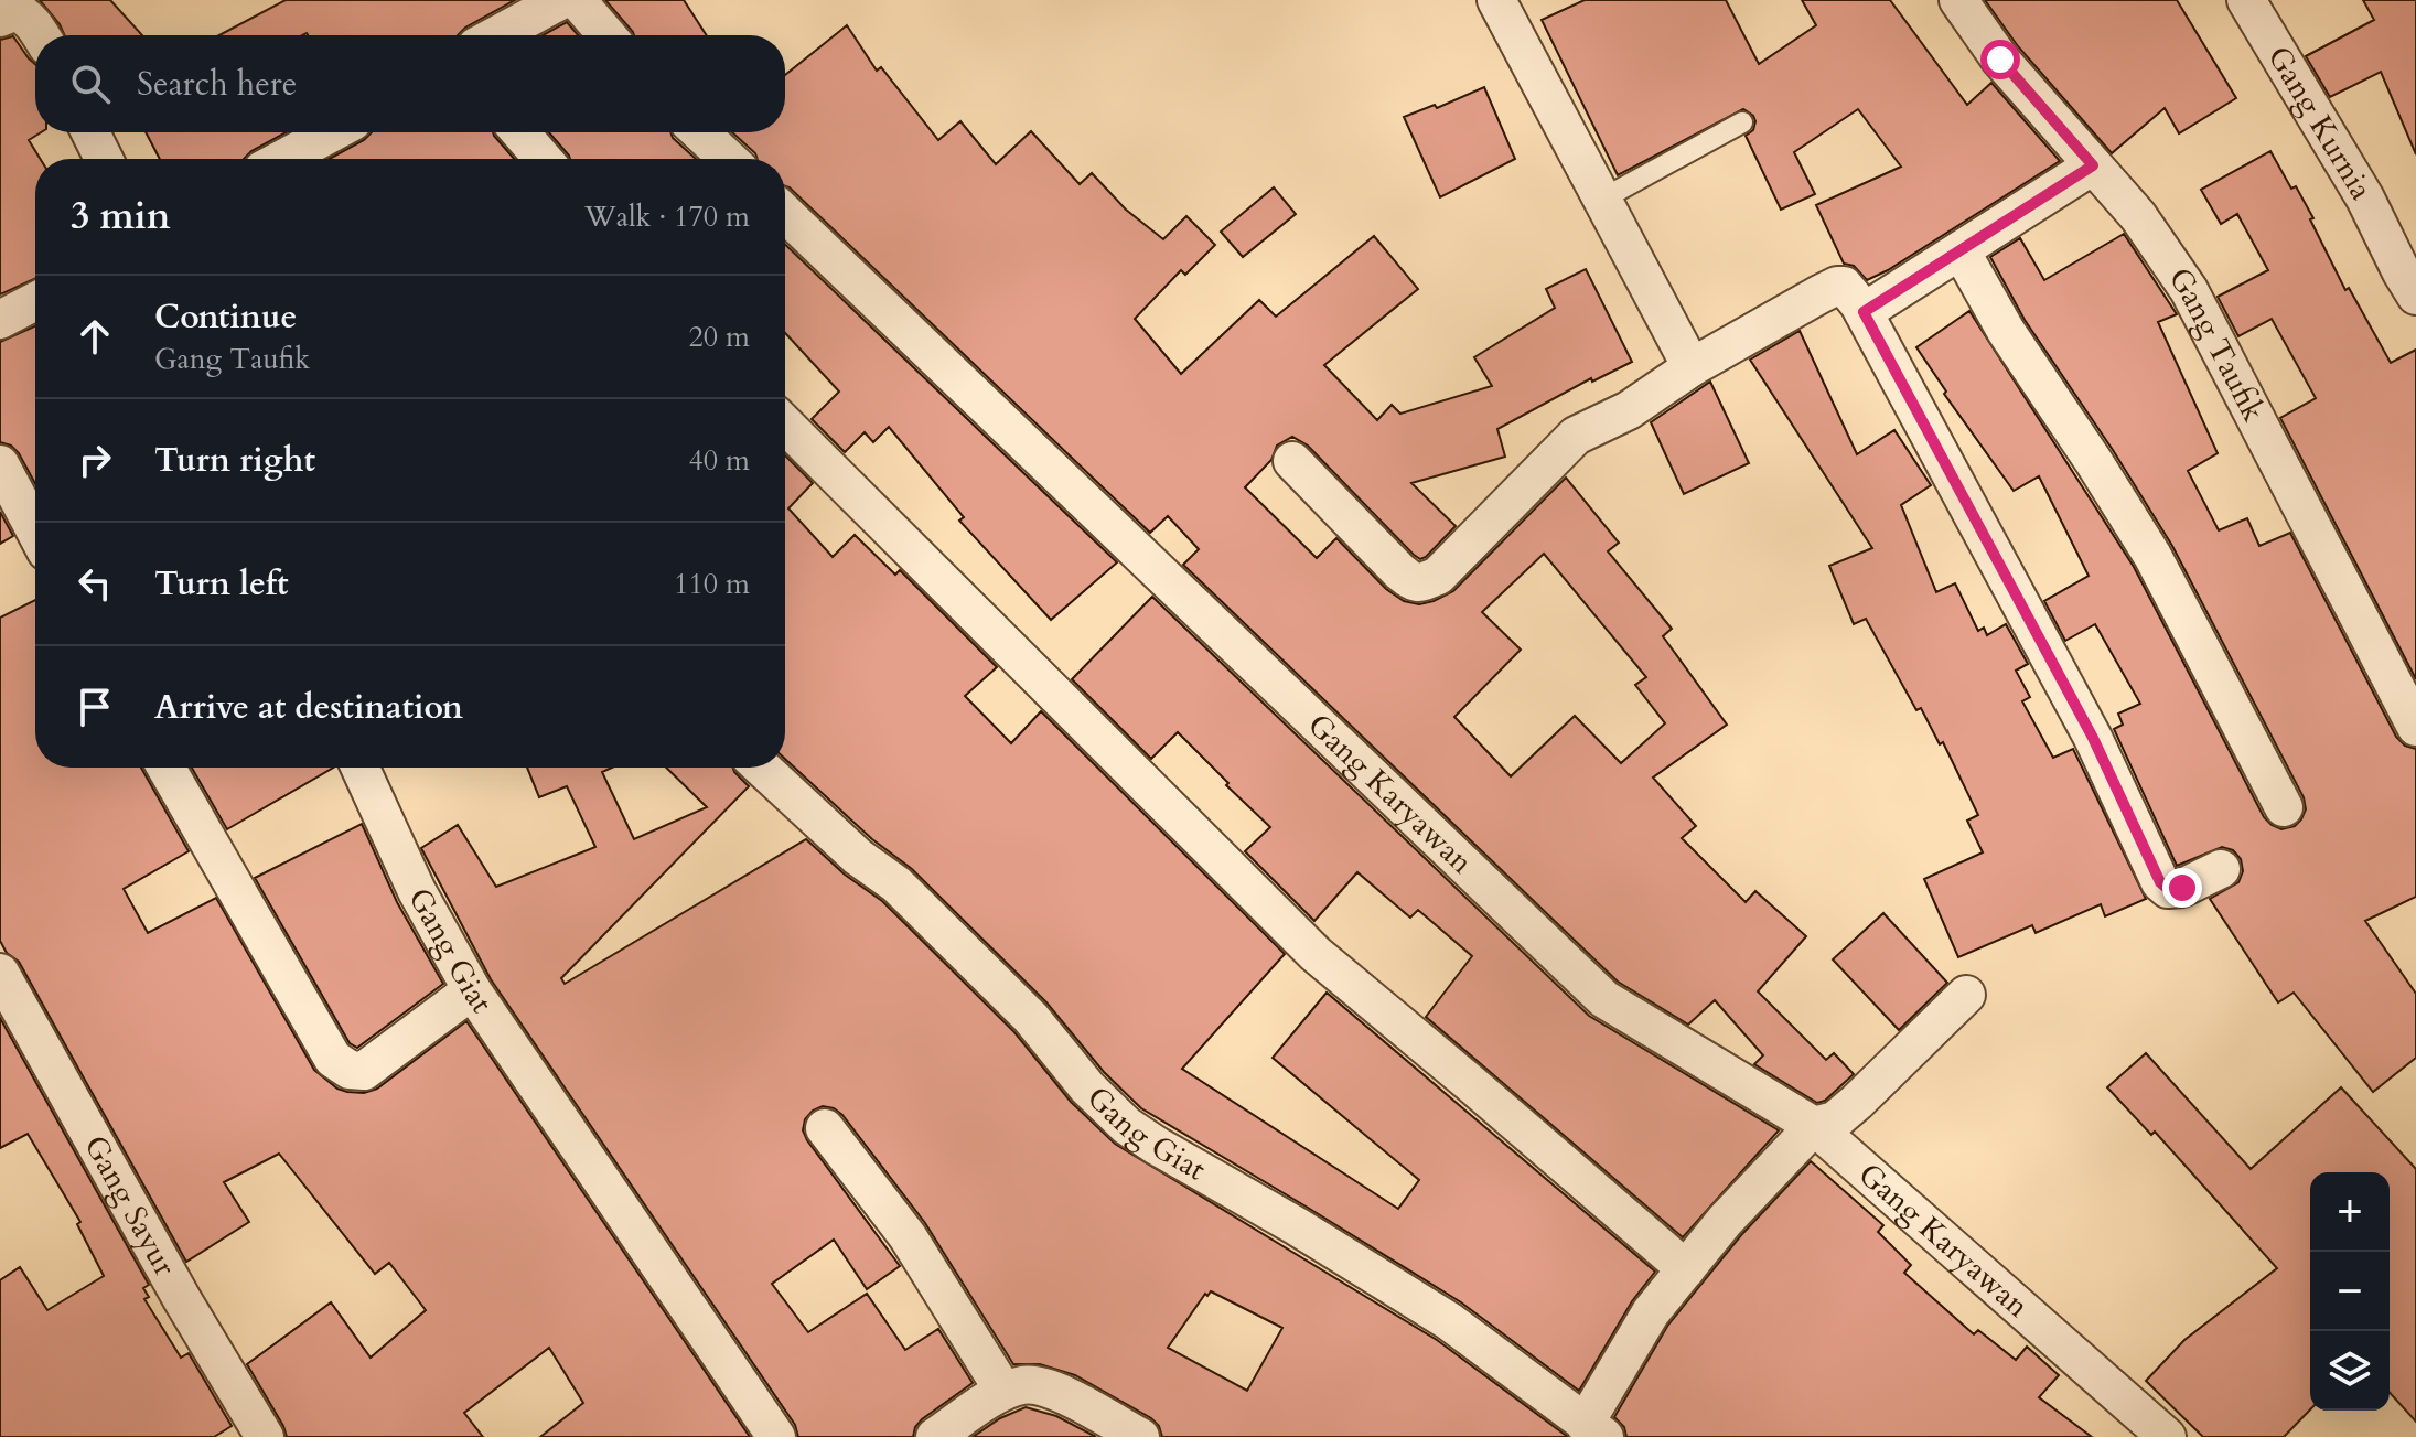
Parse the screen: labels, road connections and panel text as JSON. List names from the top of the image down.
{
  "streets": {
    "street": [
      "Gang Kurnia",
      "Gang Taufik",
      "Gang Karyawan",
      "Gang Giat",
      "Gang Sayur"
    ]
  },
  "page": {
    "search": "Search here",
    "heading": ["3 min", "Walk · 170 m"],
    "list": [
      ["Continue", "Gang Taufik", "20 m"],
      ["Turn right", "40 m"],
      ["Turn left", "110 m"],
      "Arrive at destination"
    ],
    "map_buttons": ["+", "−"]
  }
}
